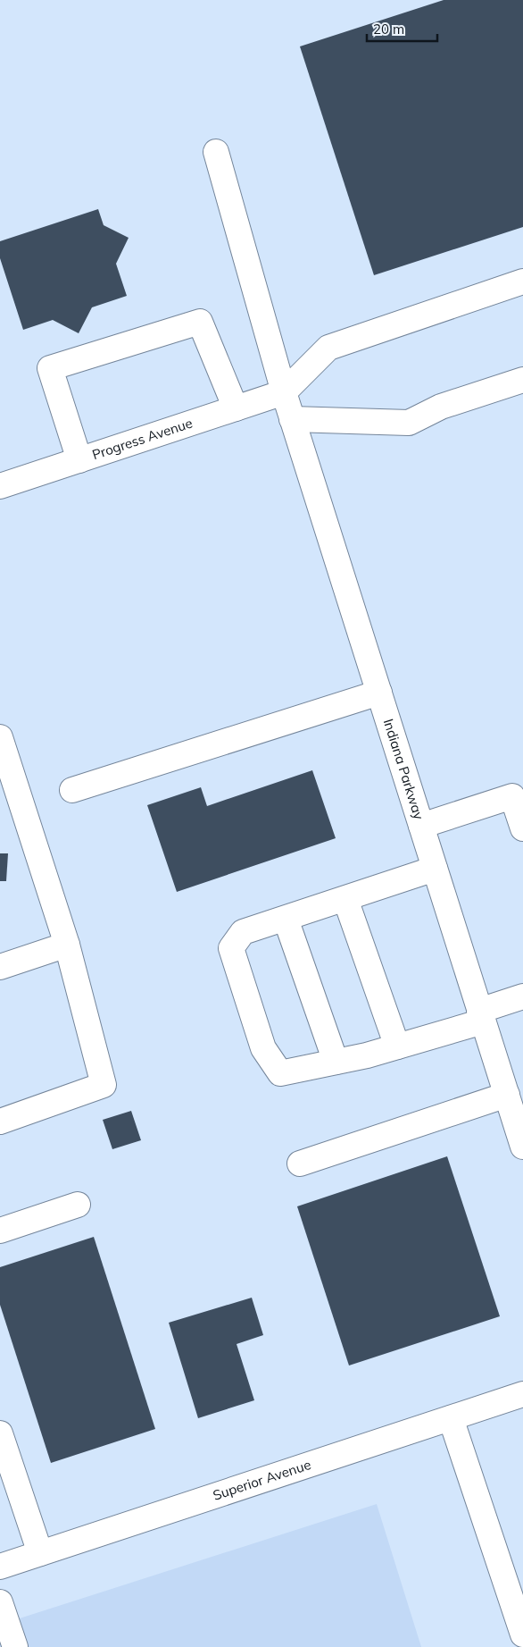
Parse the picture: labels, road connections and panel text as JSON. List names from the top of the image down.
{
  "streets": {
    "street": ["Progress Avenue", "Indiana Parkway", "Superior Avenue"]
  },
  "crossings": [
    ["Progress Avenue", "Indiana Parkway"]
  ],
  "scale_bar": "20 m"
}
